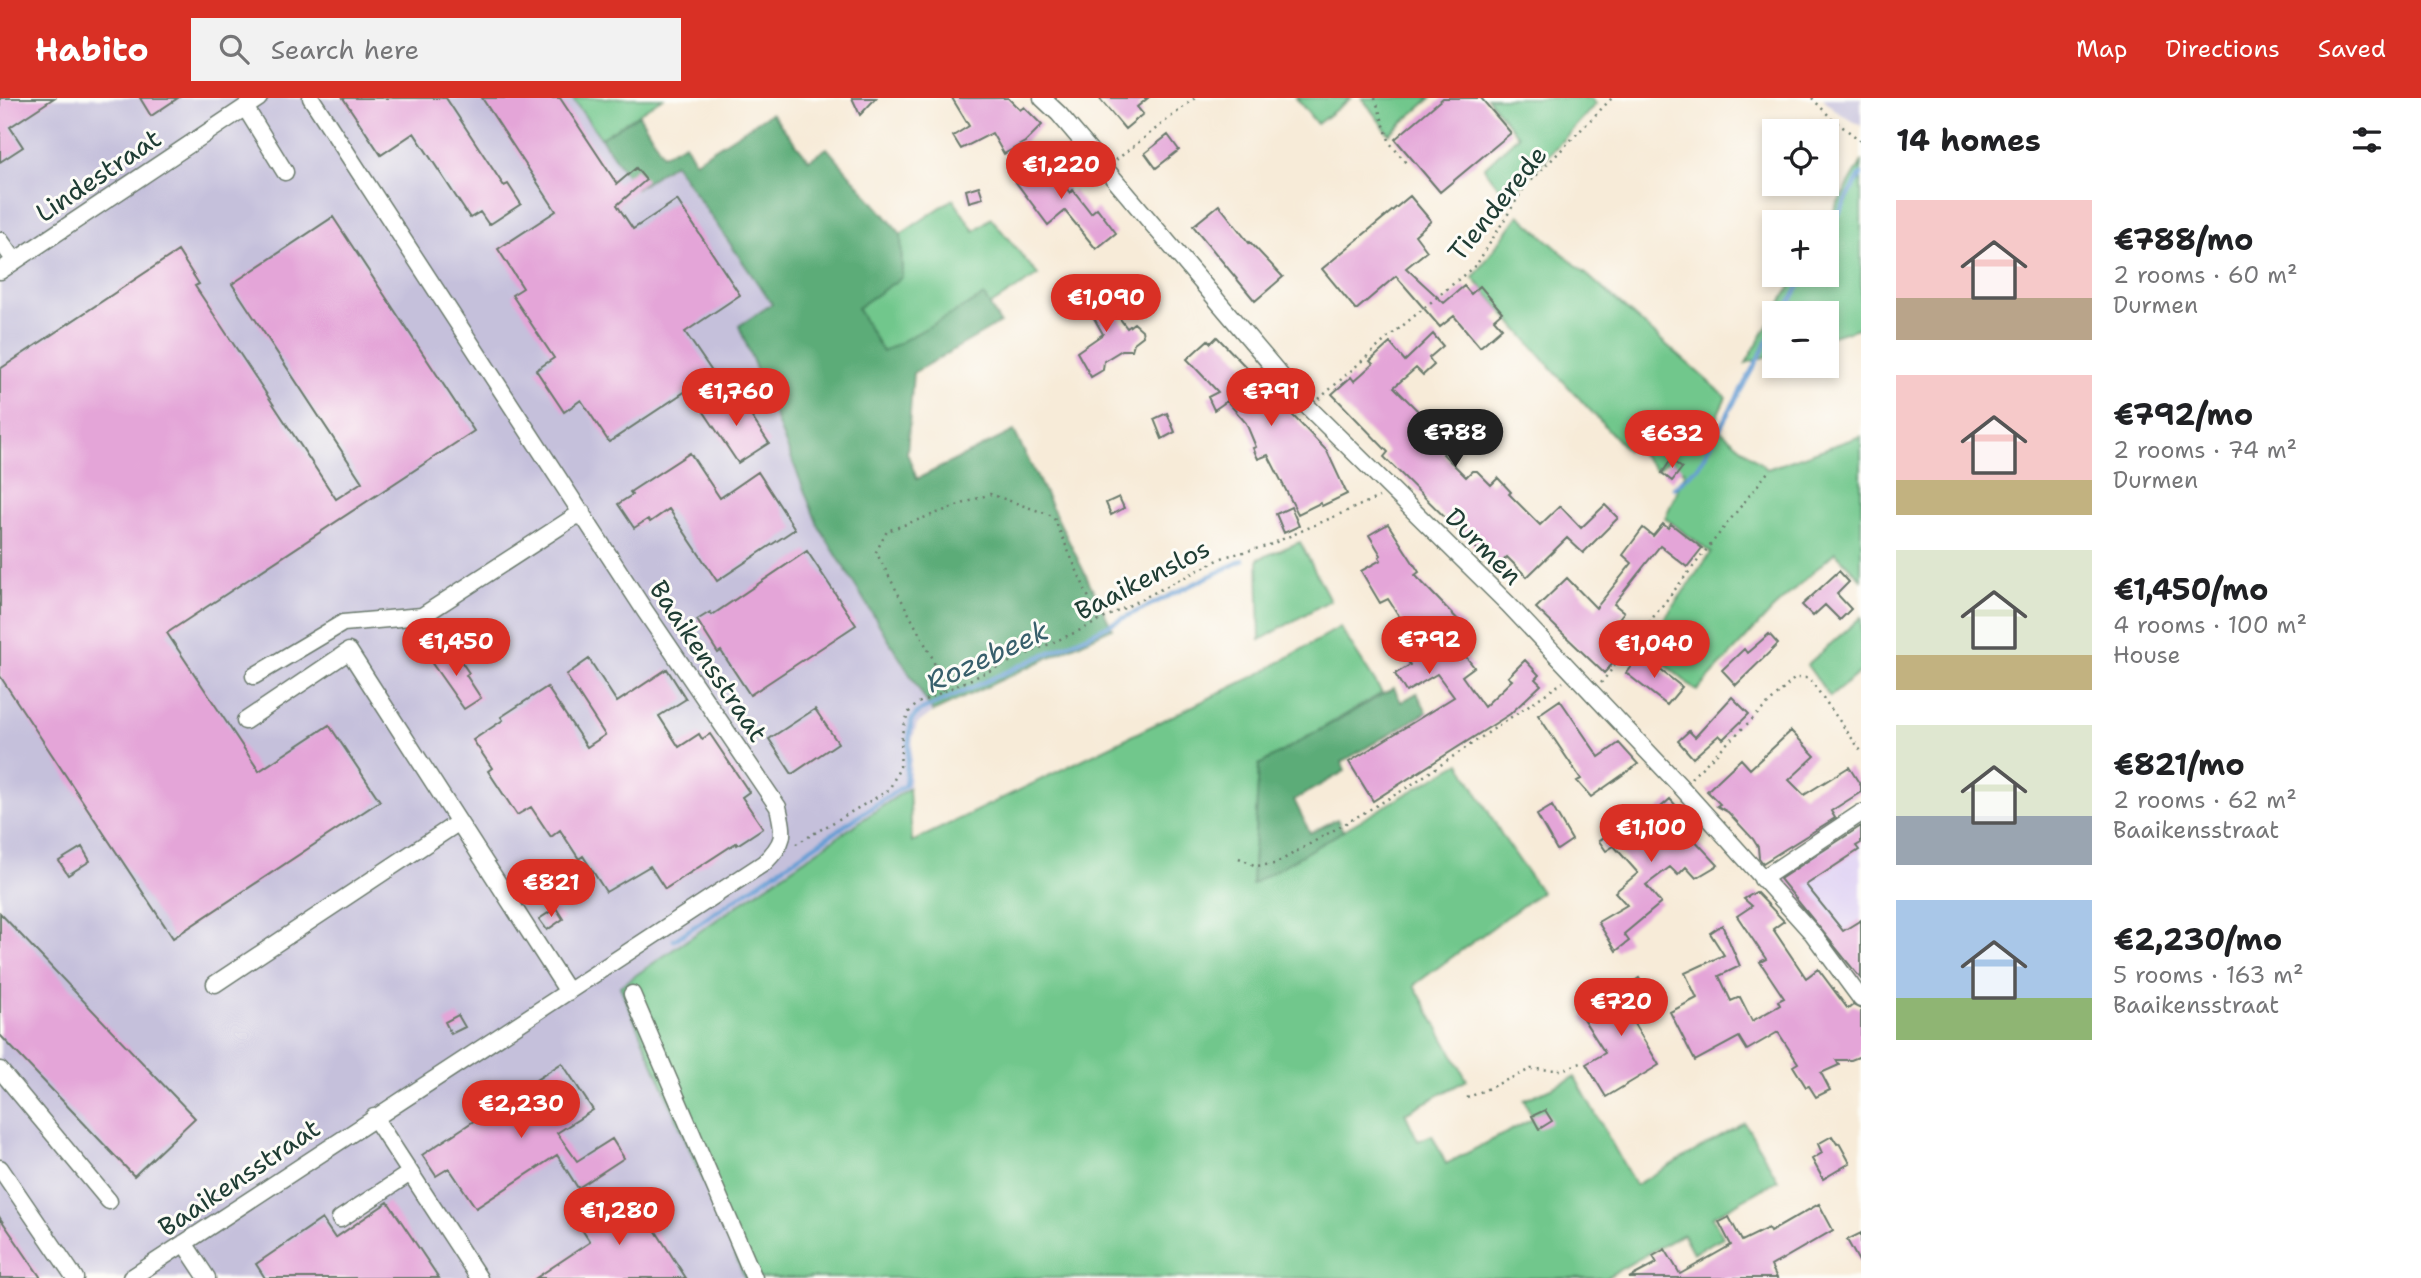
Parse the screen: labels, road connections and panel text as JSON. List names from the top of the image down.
{
  "streets": {
    "street": ["Lindestraat", "Durmen", "Baaikensstraat"],
    "path": ["Tienderede", "Baaikenslos"]
  },
  "crossings": [
    ["Tienderede", "Durmen"],
    ["Durmen", "Baaikenslos"],
    ["Baaikenslos", "Baaikensstraat"]
  ],
  "water": ["Rozebeek"],
  "page": {
    "header": "Habito",
    "search": "Search here",
    "nav": ["Map", "Directions", "Saved"],
    "heading": "14 homes",
    "map_buttons": ["+", "−"],
    "price": [
      "€1,220",
      "€1,090",
      "€1,760",
      "€791",
      "€788",
      "€632",
      "€792",
      "€1,450",
      "€1,040",
      "€1,100",
      "€821",
      "€720",
      "€2,230",
      "€1,280"
    ],
    "list": [
      {
        "name": "€788/mo",
        "note": "2 rooms · 60 m² · Durmen"
      },
      {
        "name": "€792/mo",
        "note": "2 rooms · 74 m² · Durmen"
      },
      {
        "name": "€1,450/mo",
        "note": "4 rooms · 100 m² · House"
      },
      {
        "name": "€821/mo",
        "note": "2 rooms · 62 m² · Baaikensstraat"
      },
      {
        "name": "€2,230/mo",
        "note": "5 rooms · 163 m² · Baaikensstraat"
      }
    ]
  }
}
